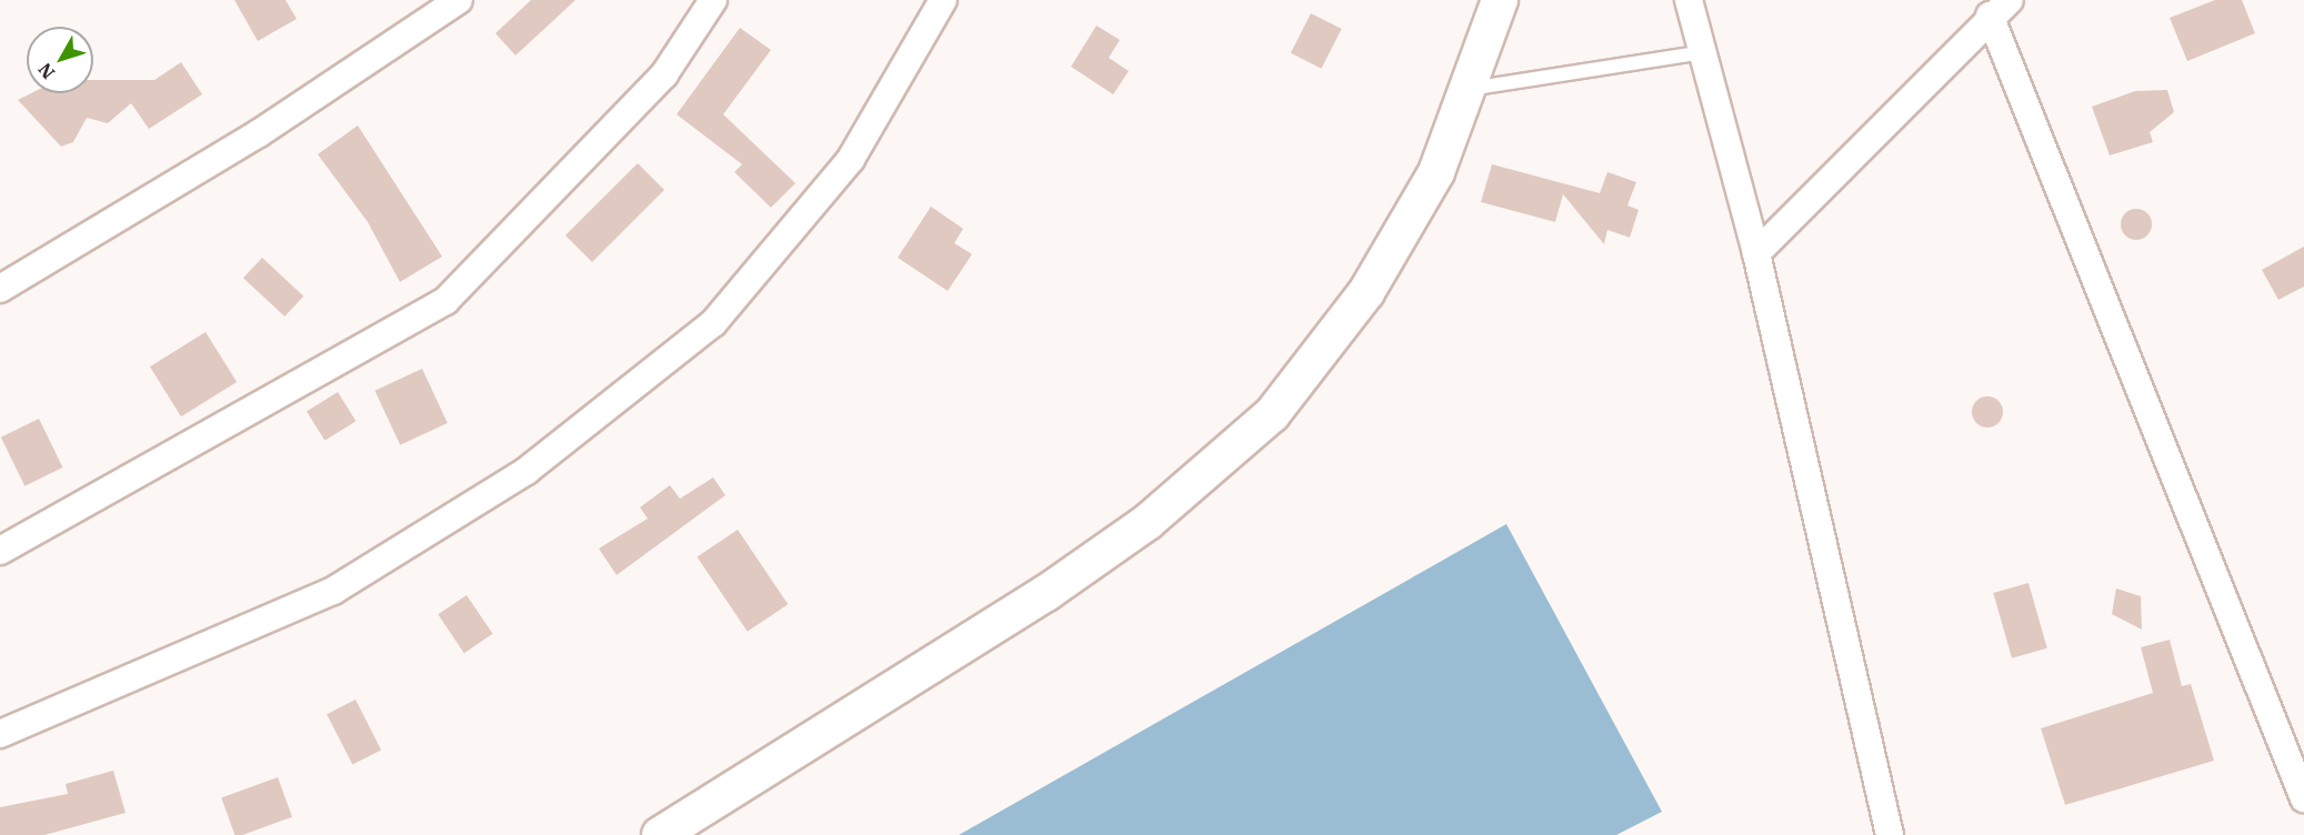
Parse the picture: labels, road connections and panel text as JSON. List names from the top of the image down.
{
  "north": "bottom left"
}
